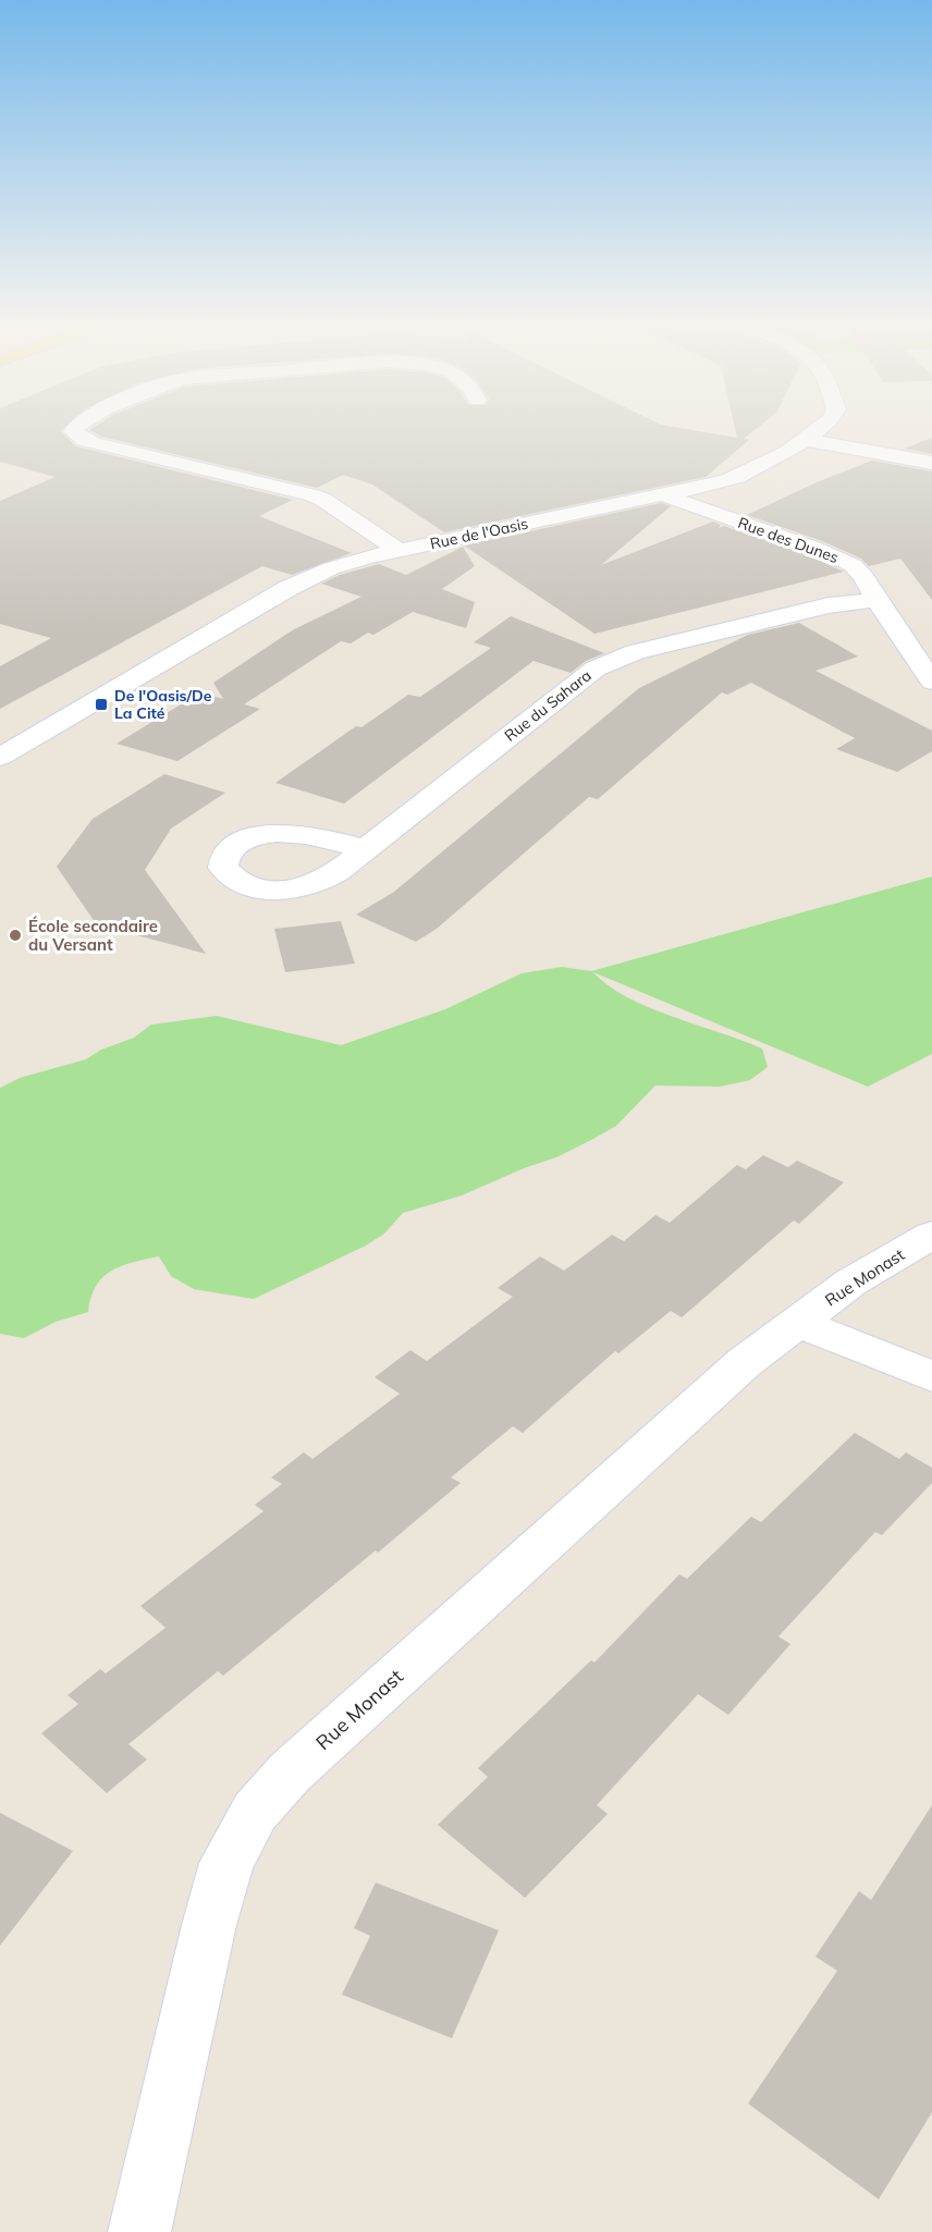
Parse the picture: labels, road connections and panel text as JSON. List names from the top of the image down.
{
  "streets": {
    "street": [
      "Rue de l'Oasis",
      "Rue des Dunes",
      "Rue du Sahara",
      "Rue Monast"
    ]
  },
  "crossings": [
    ["Rue de l'Oasis", "Rue des Dunes"],
    ["Rue des Dunes", "Rue du Sahara"]
  ],
  "places": {
    "transit": ["De l'Oasis/De La Cité"],
    "other": ["École secondaire du Versant"]
  }
}
